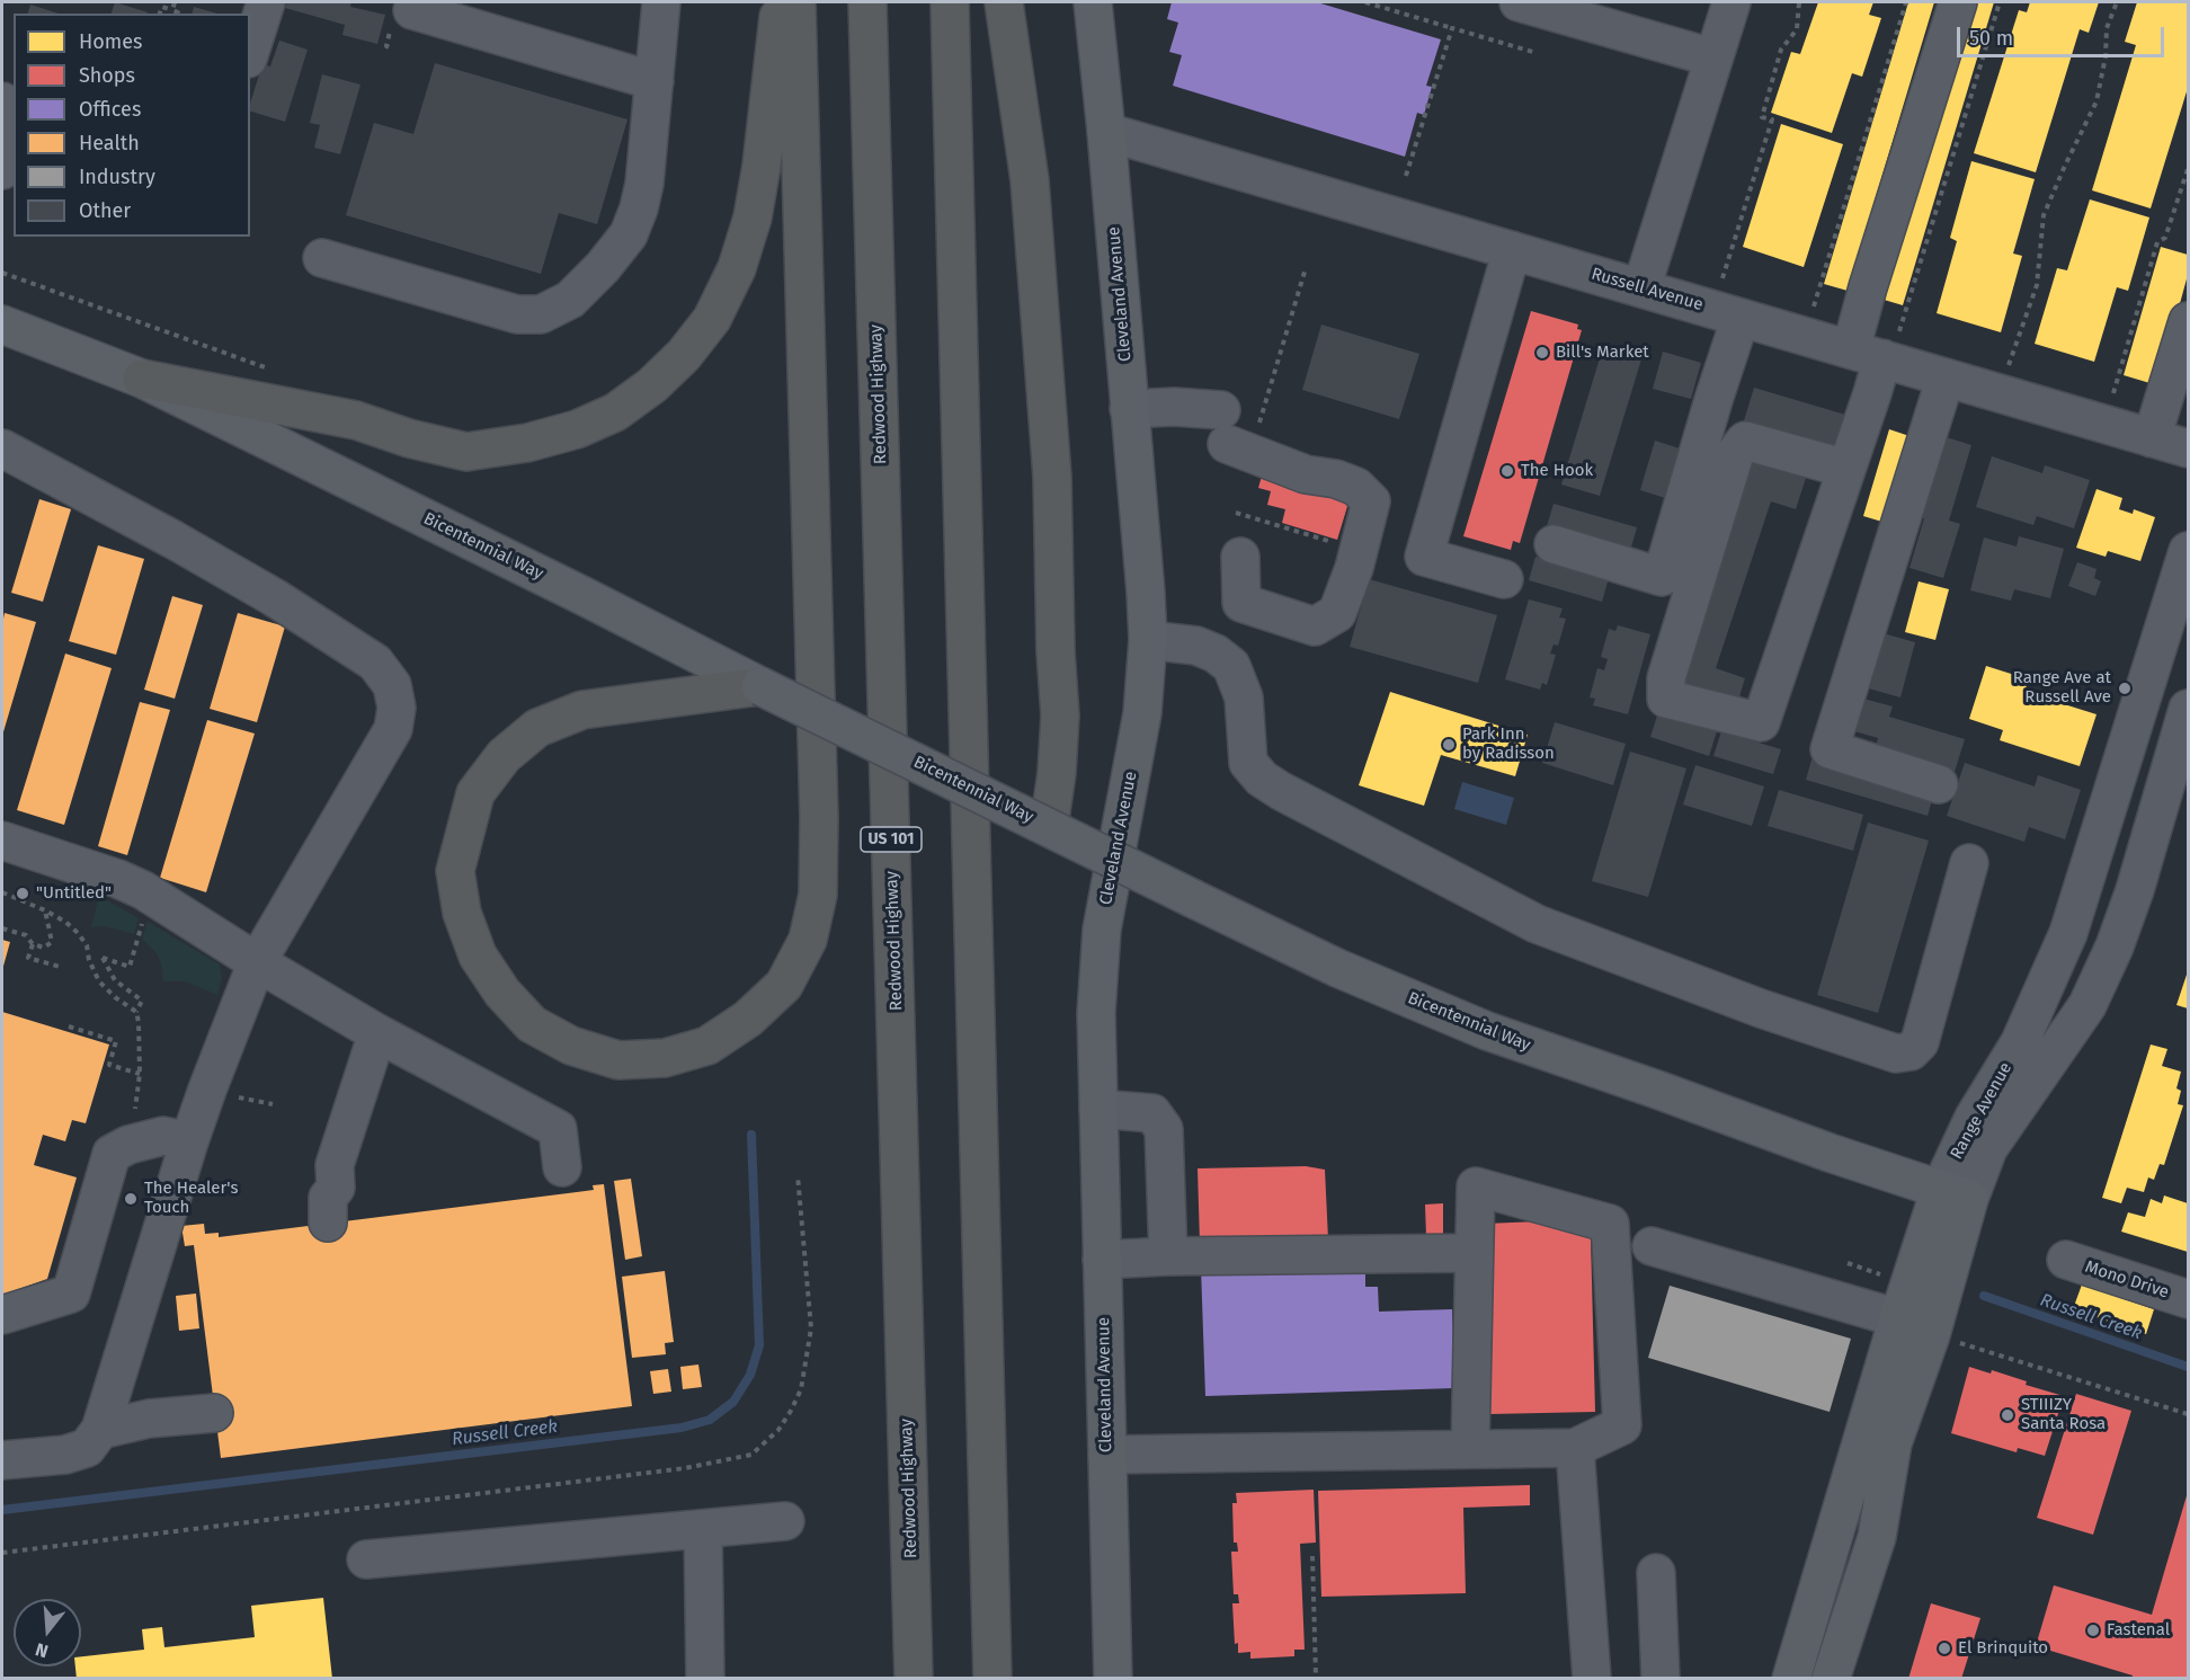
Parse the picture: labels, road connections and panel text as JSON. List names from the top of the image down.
{
  "streets": {
    "highway": ["Redwood Highway", "US 101"],
    "main road": ["Cleveland Avenue", "Bicentennial Way", "Range Avenue"],
    "street": ["Russell Avenue", "Mono Drive"]
  },
  "crossings": [
    ["Russell Avenue", "Cleveland Avenue"],
    ["Bicentennial Way", "Range Avenue"]
  ],
  "water": ["Russell Creek"],
  "places": [
    "Bill's Market",
    "The Hook",
    "Range Ave at Russell Ave",
    "Park Inn by Radisson",
    "\"Untitled\"",
    "The Healer's Touch",
    "STIIIZY Santa Rosa",
    "Fastenal",
    "El Brinquito"
  ],
  "legend": [
    "Homes",
    "Shops",
    "Offices",
    "Health",
    "Industry",
    "Other"
  ],
  "scale_bar": "50 m",
  "north": "bottom"
}
